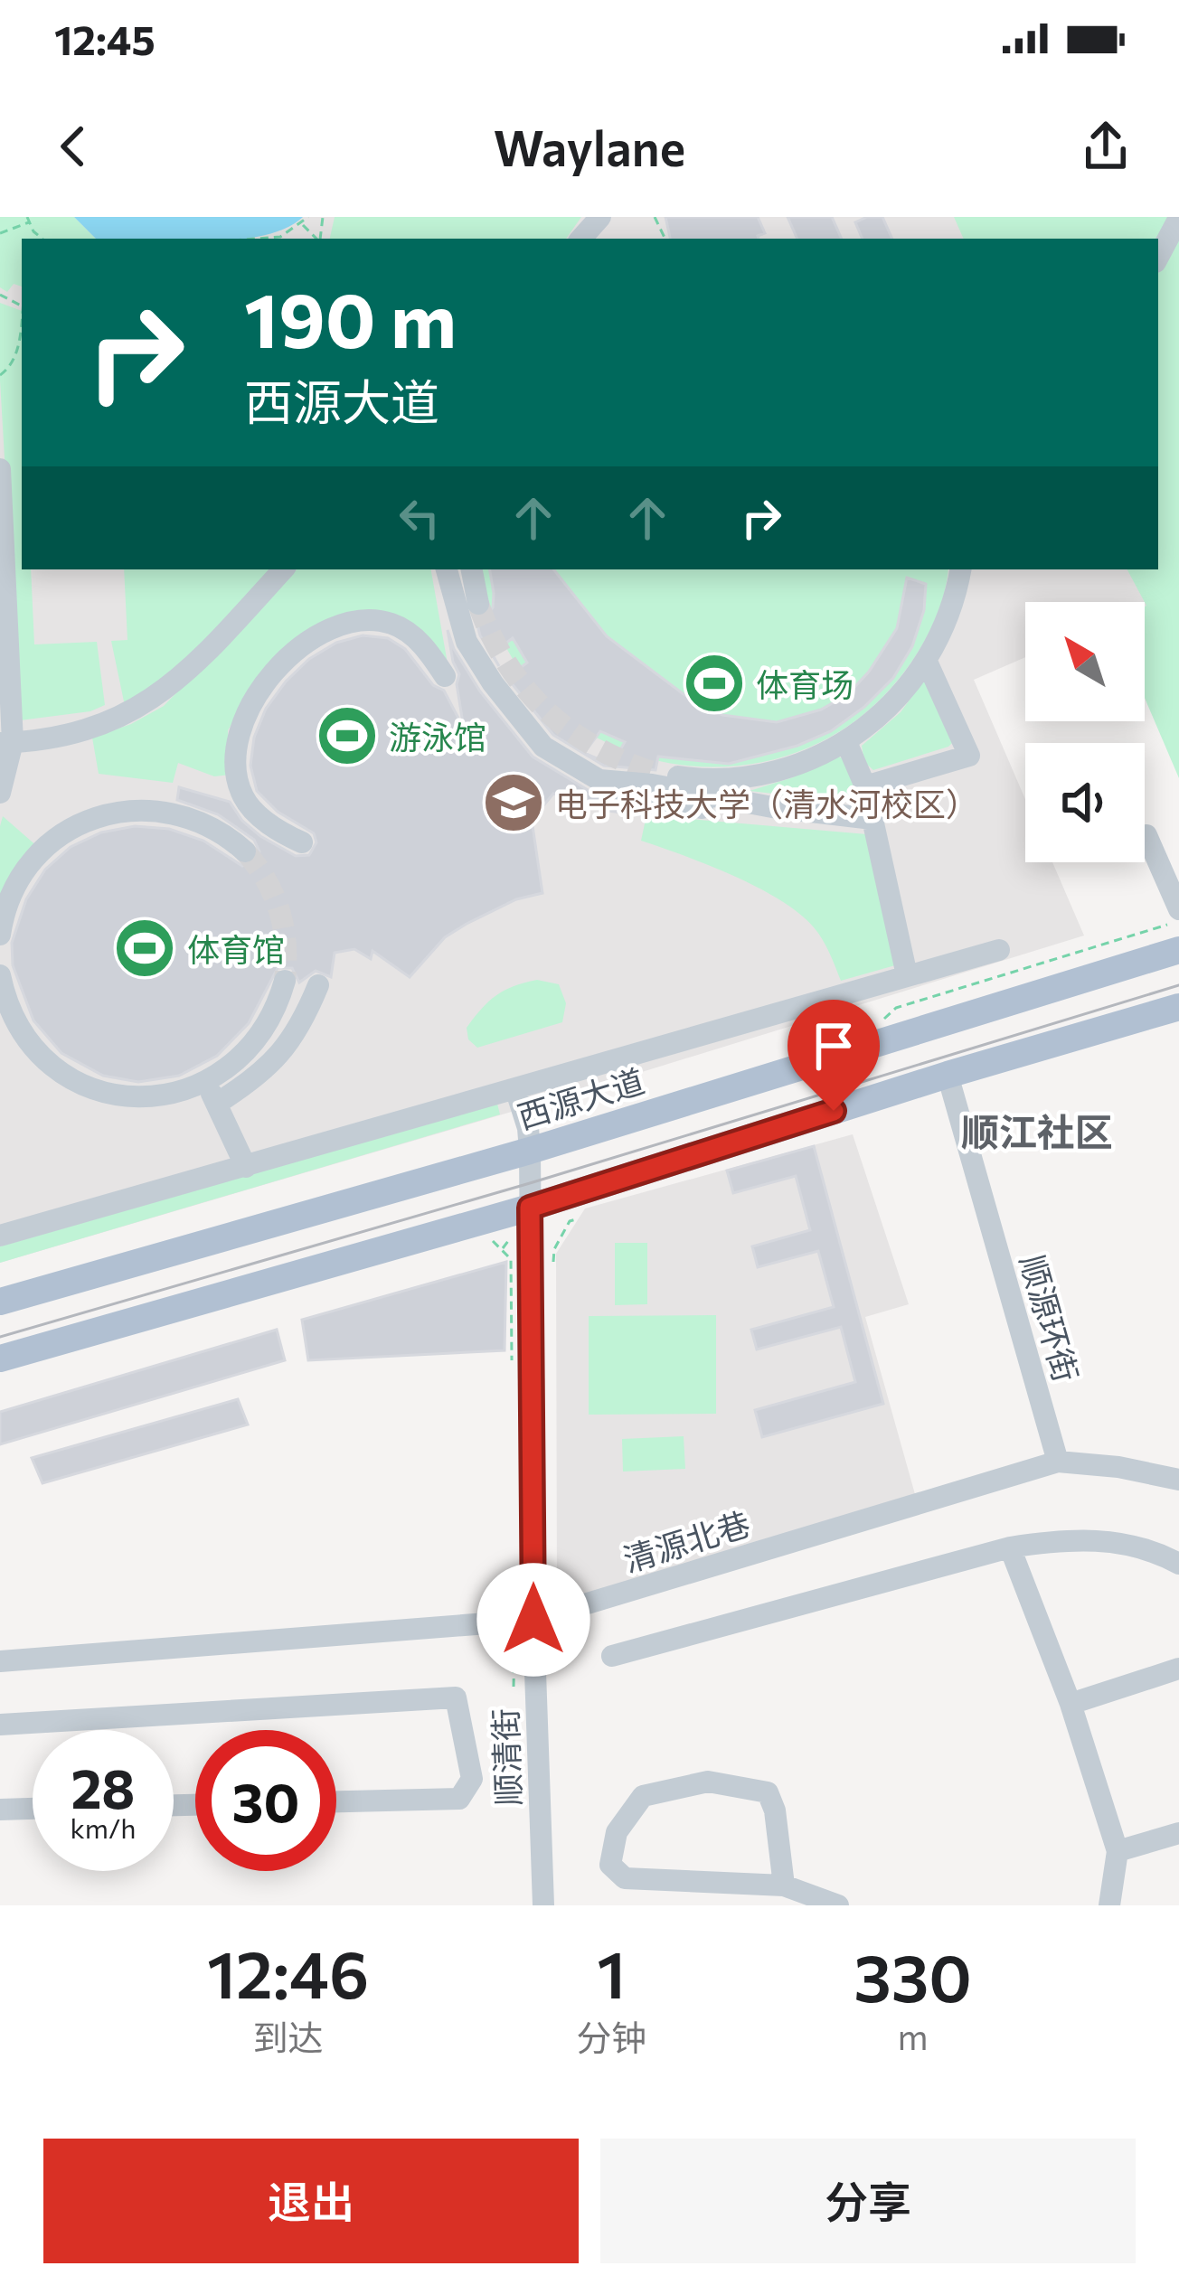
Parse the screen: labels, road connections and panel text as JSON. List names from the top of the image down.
{
  "streets": {
    "main road": ["西源大道"],
    "street": ["顺源环街", "清源北巷", "顺清街"]
  },
  "crossings": [
    ["西源大道", "顺清街"],
    ["顺源环街", "清源北巷"],
    ["清源北巷", "顺清街"]
  ],
  "districts": ["顺江社区"],
  "places": {
    "sports": ["体育场", "游泳馆", "体育馆"],
    "school or university": ["电子科技大学（清水河校区）"]
  },
  "north": "top left",
  "page": {
    "status": "12:45",
    "header": "Waylane",
    "turn": ["190 m", "西源大道"],
    "speed": "28 km/h",
    "limit": "30",
    "eta": [
      "12:46",
      "到达",
      "1",
      "分钟",
      "330",
      "m"
    ],
    "buttons": ["退出", "分享"]
  }
}
